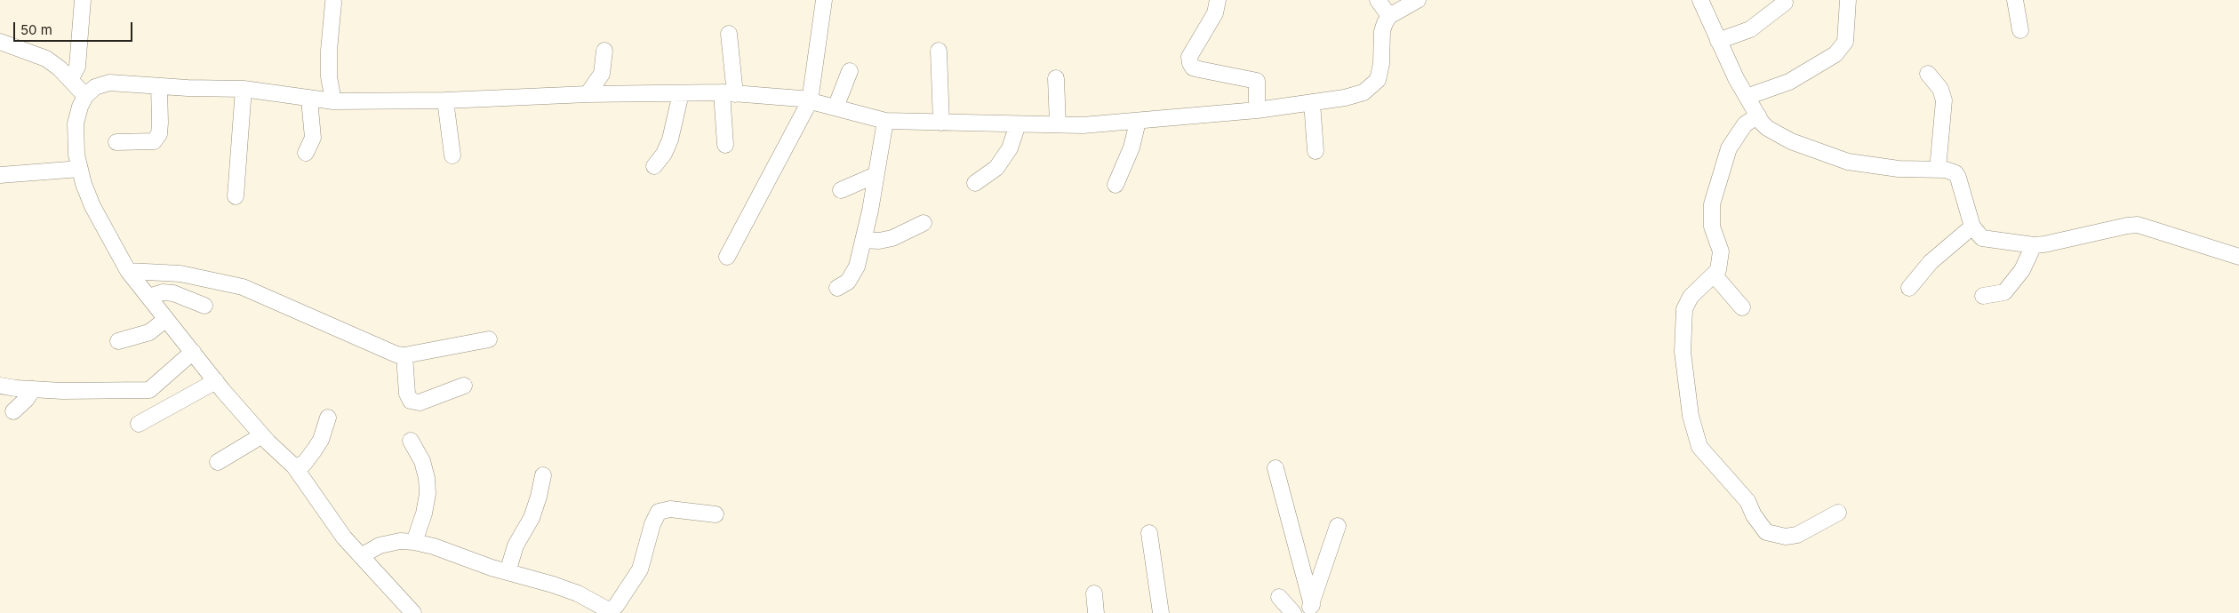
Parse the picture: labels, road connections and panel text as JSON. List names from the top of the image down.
{
  "scale_bar": "50 m"
}
